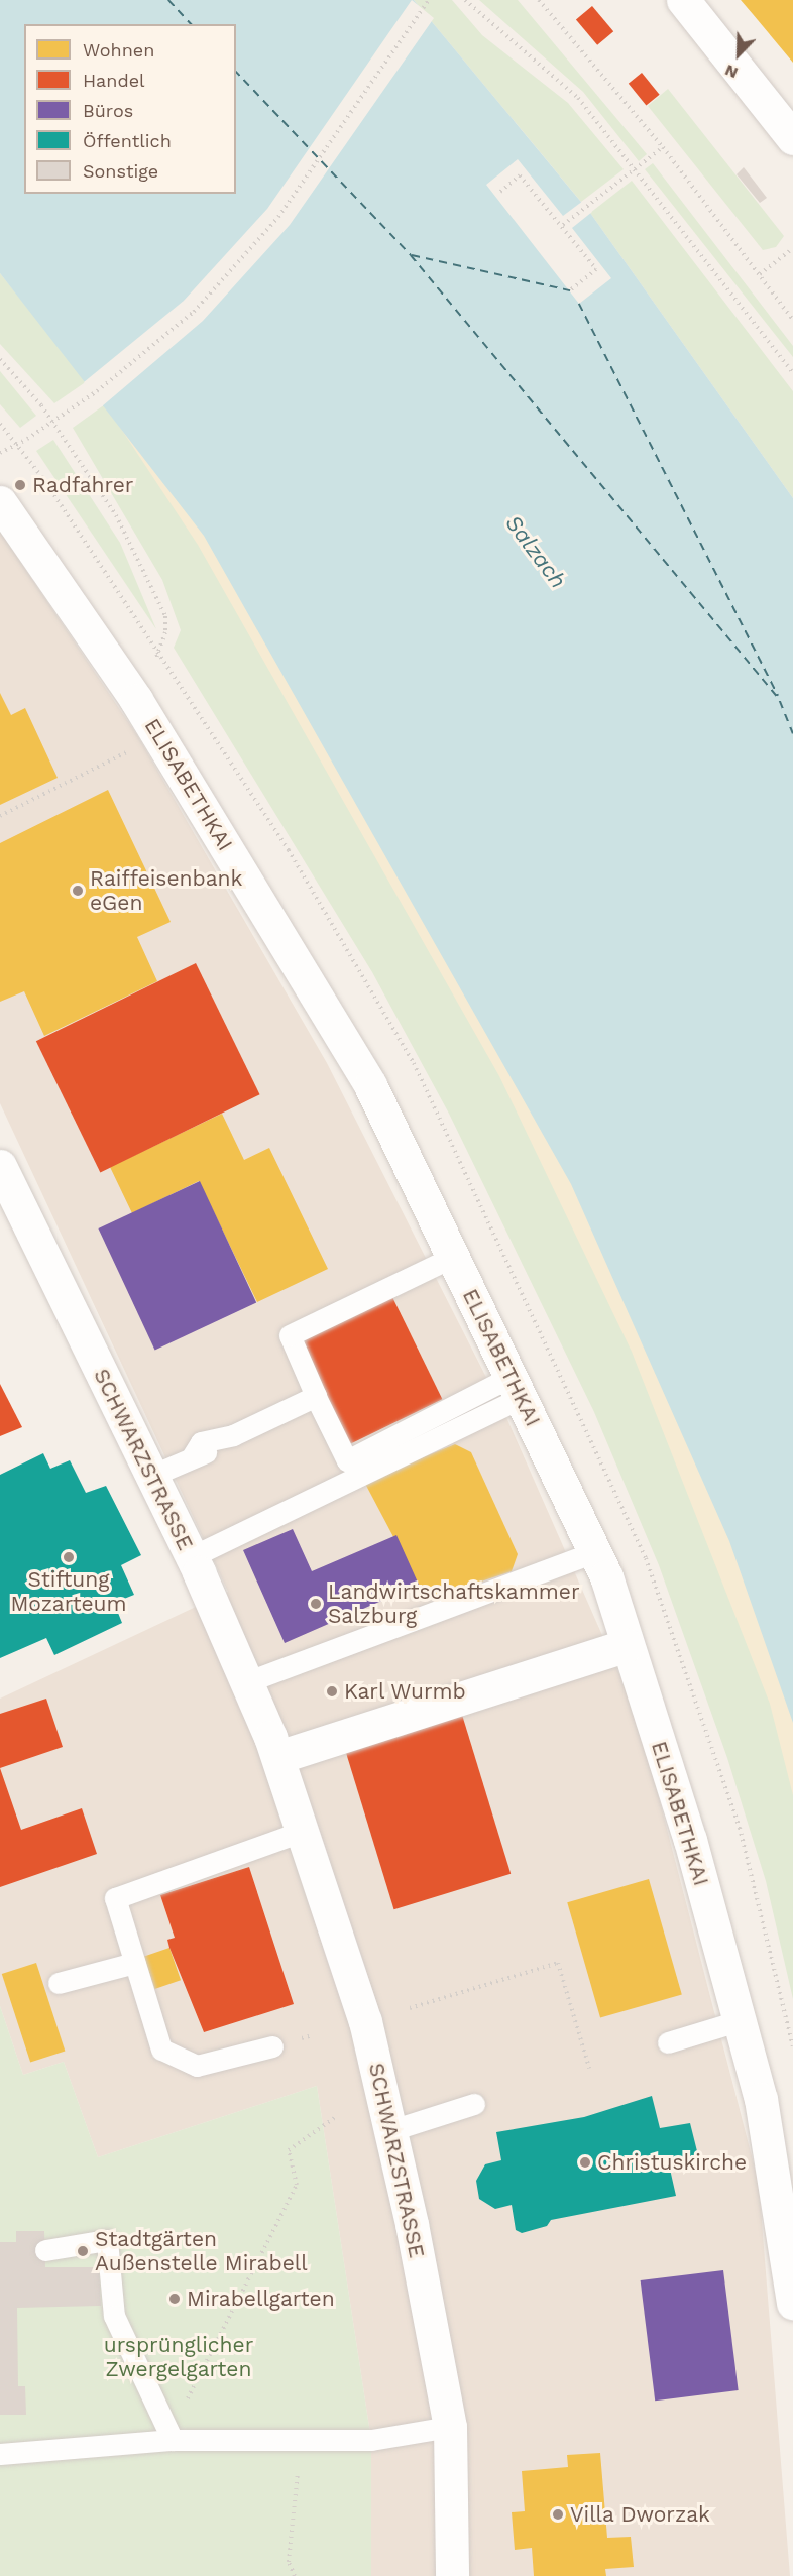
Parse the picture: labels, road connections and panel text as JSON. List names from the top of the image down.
{
  "streets": {
    "street": ["ELISABETHKAI", "SCHWARZSTRASSE"]
  },
  "water": ["Salzach"],
  "parks": ["ursprünglicher Zwergelgarten"],
  "places": [
    "Radfahrer",
    "Raiffeisenbank eGen",
    "Stiftung Mozarteum",
    "Landwirtschaftskammer Salzburg",
    "Karl Wurmb",
    "Christuskirche",
    "Stadtgärten Außenstelle Mirabell",
    "Mirabellgarten",
    "Villa Dworzak"
  ],
  "legend": [
    "Wohnen",
    "Handel",
    "Büros",
    "Öffentlich",
    "Sonstige"
  ],
  "north": "bottom left"
}
